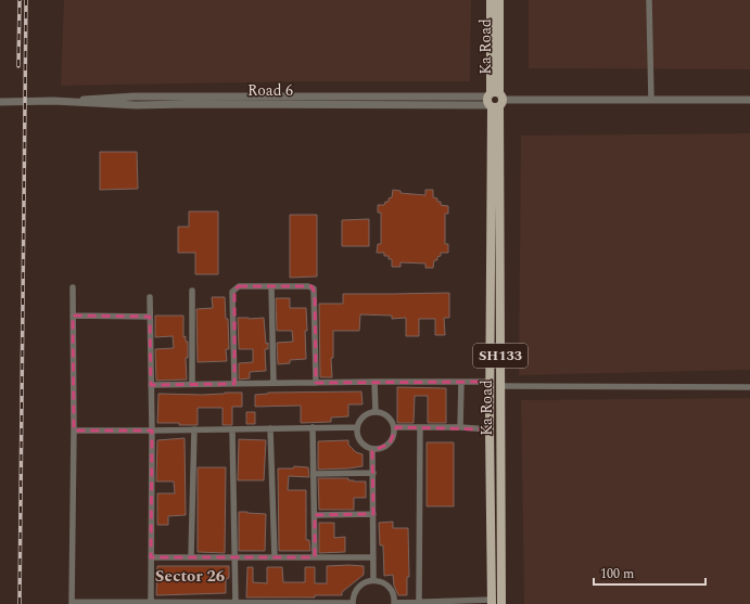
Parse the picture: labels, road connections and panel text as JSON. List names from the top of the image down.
{
  "streets": {
    "main road": ["Ka Road", "SH133"],
    "street": ["Road 6"]
  },
  "crossings": [
    ["Ka Road", "Road 6"]
  ],
  "districts": ["Sector 26"],
  "scale_bar": "100 m"
}
